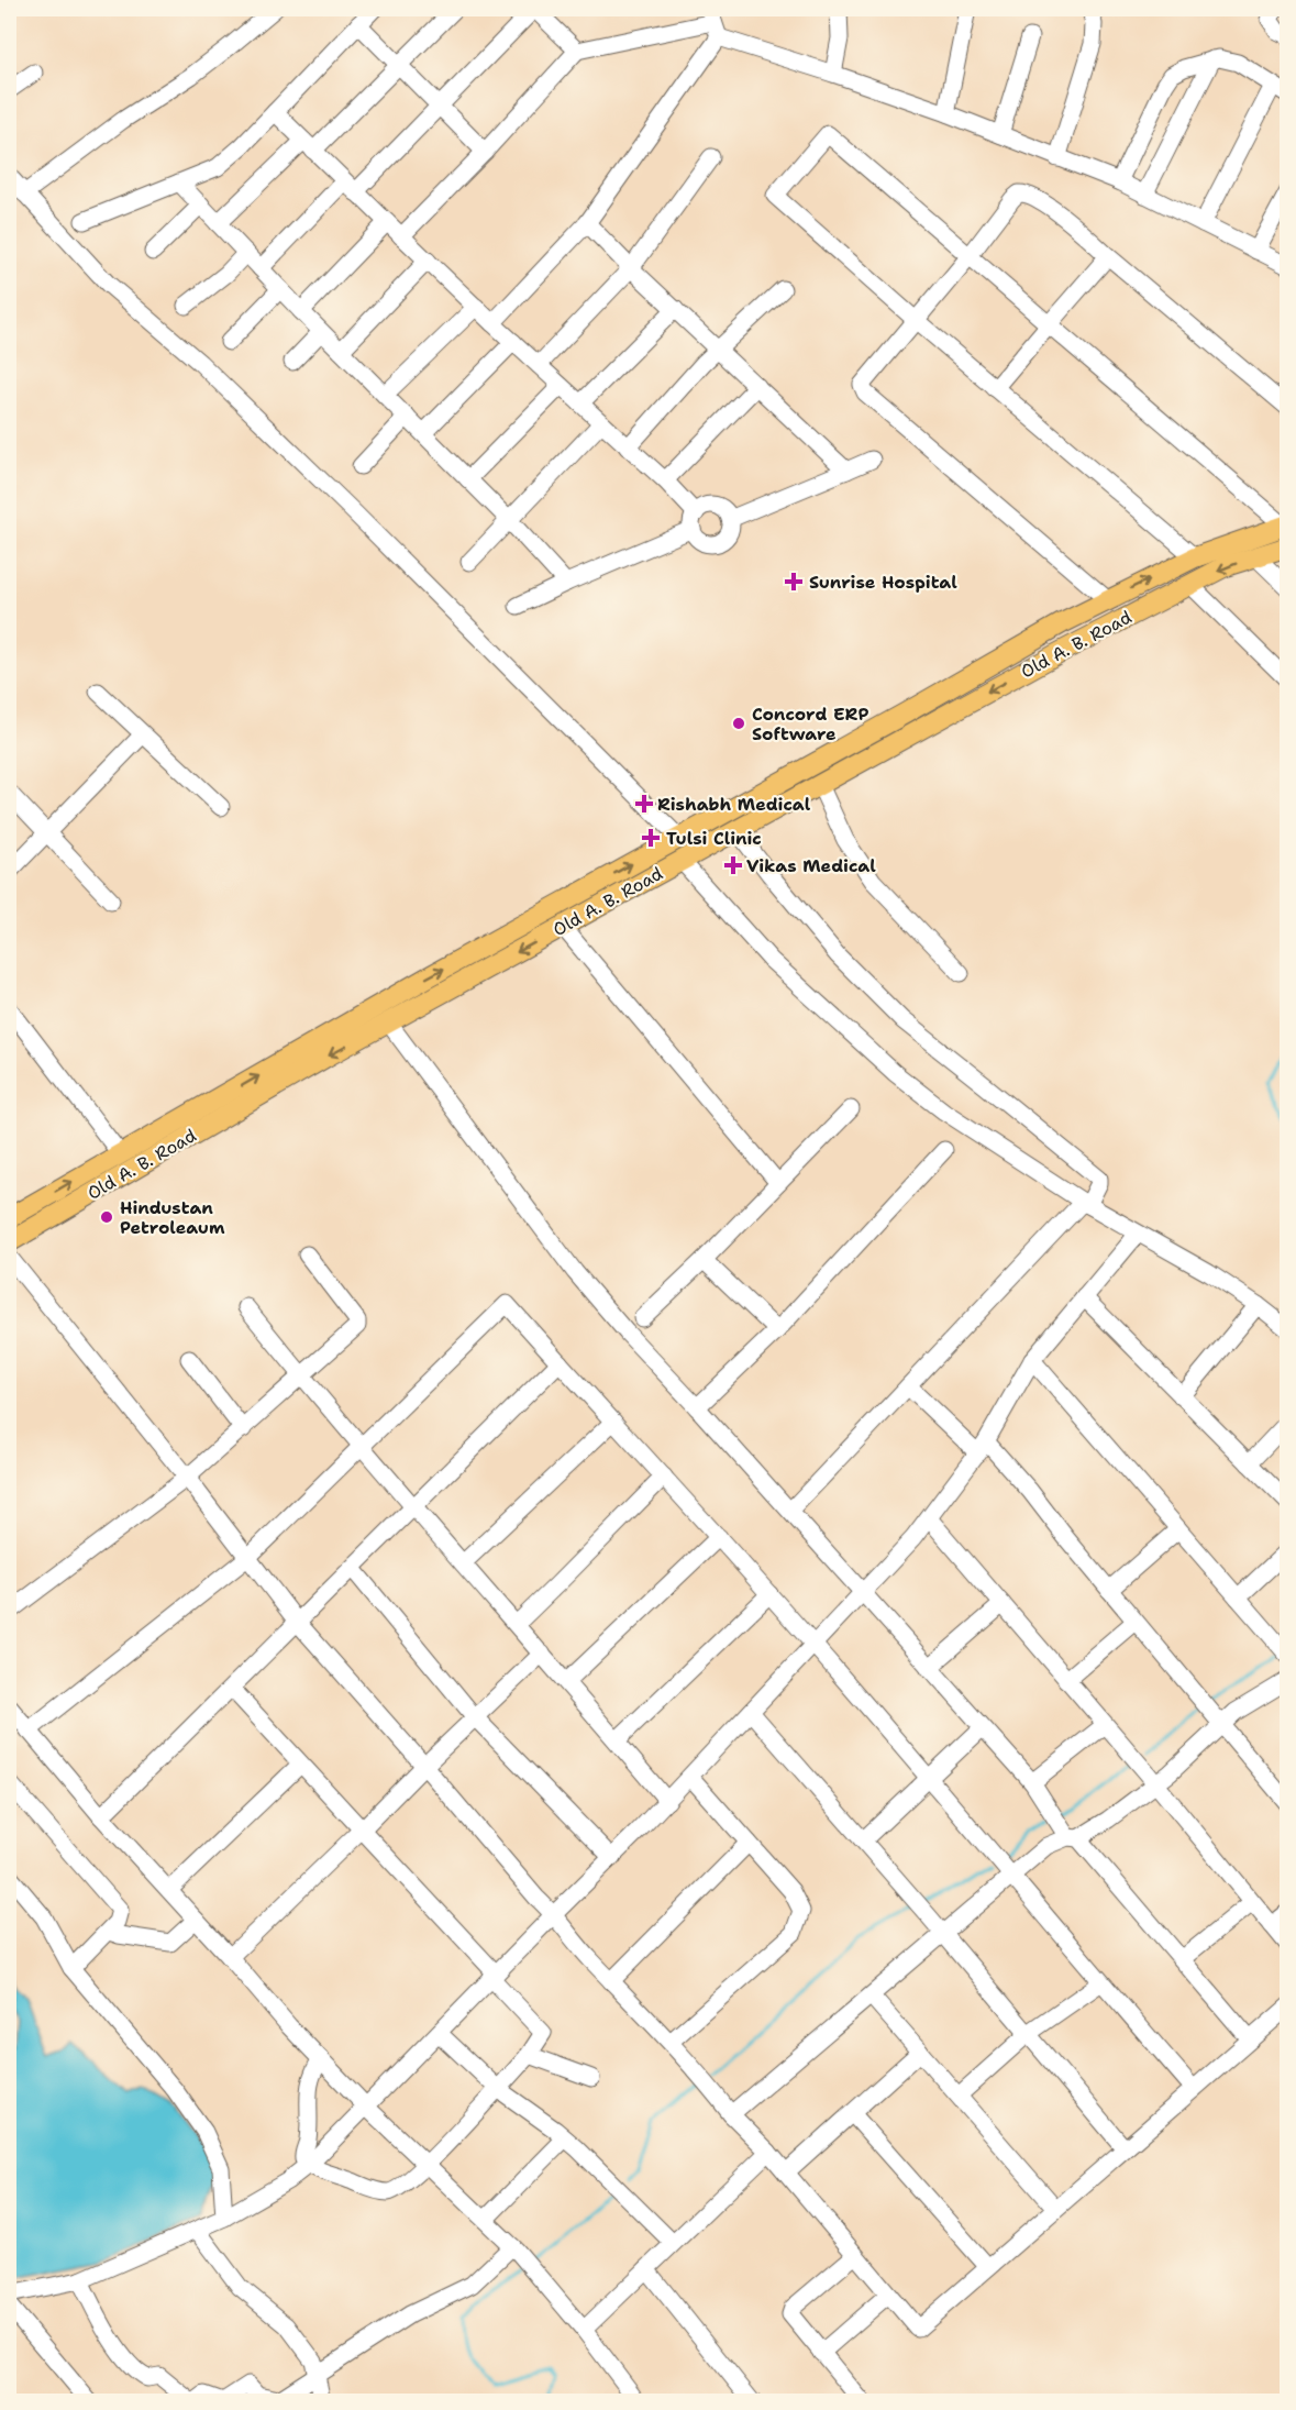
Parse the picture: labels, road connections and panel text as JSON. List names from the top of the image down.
{
  "streets": {
    "main road": ["Old A. B. Road"]
  },
  "places": {
    "health": [
      "Sunrise Hospital",
      "Rishabh Medical",
      "Tulsi Clinic",
      "Vikas Medical"
    ],
    "other": ["Concord ERP Software", "Hindustan Petroleaum"]
  }
}
